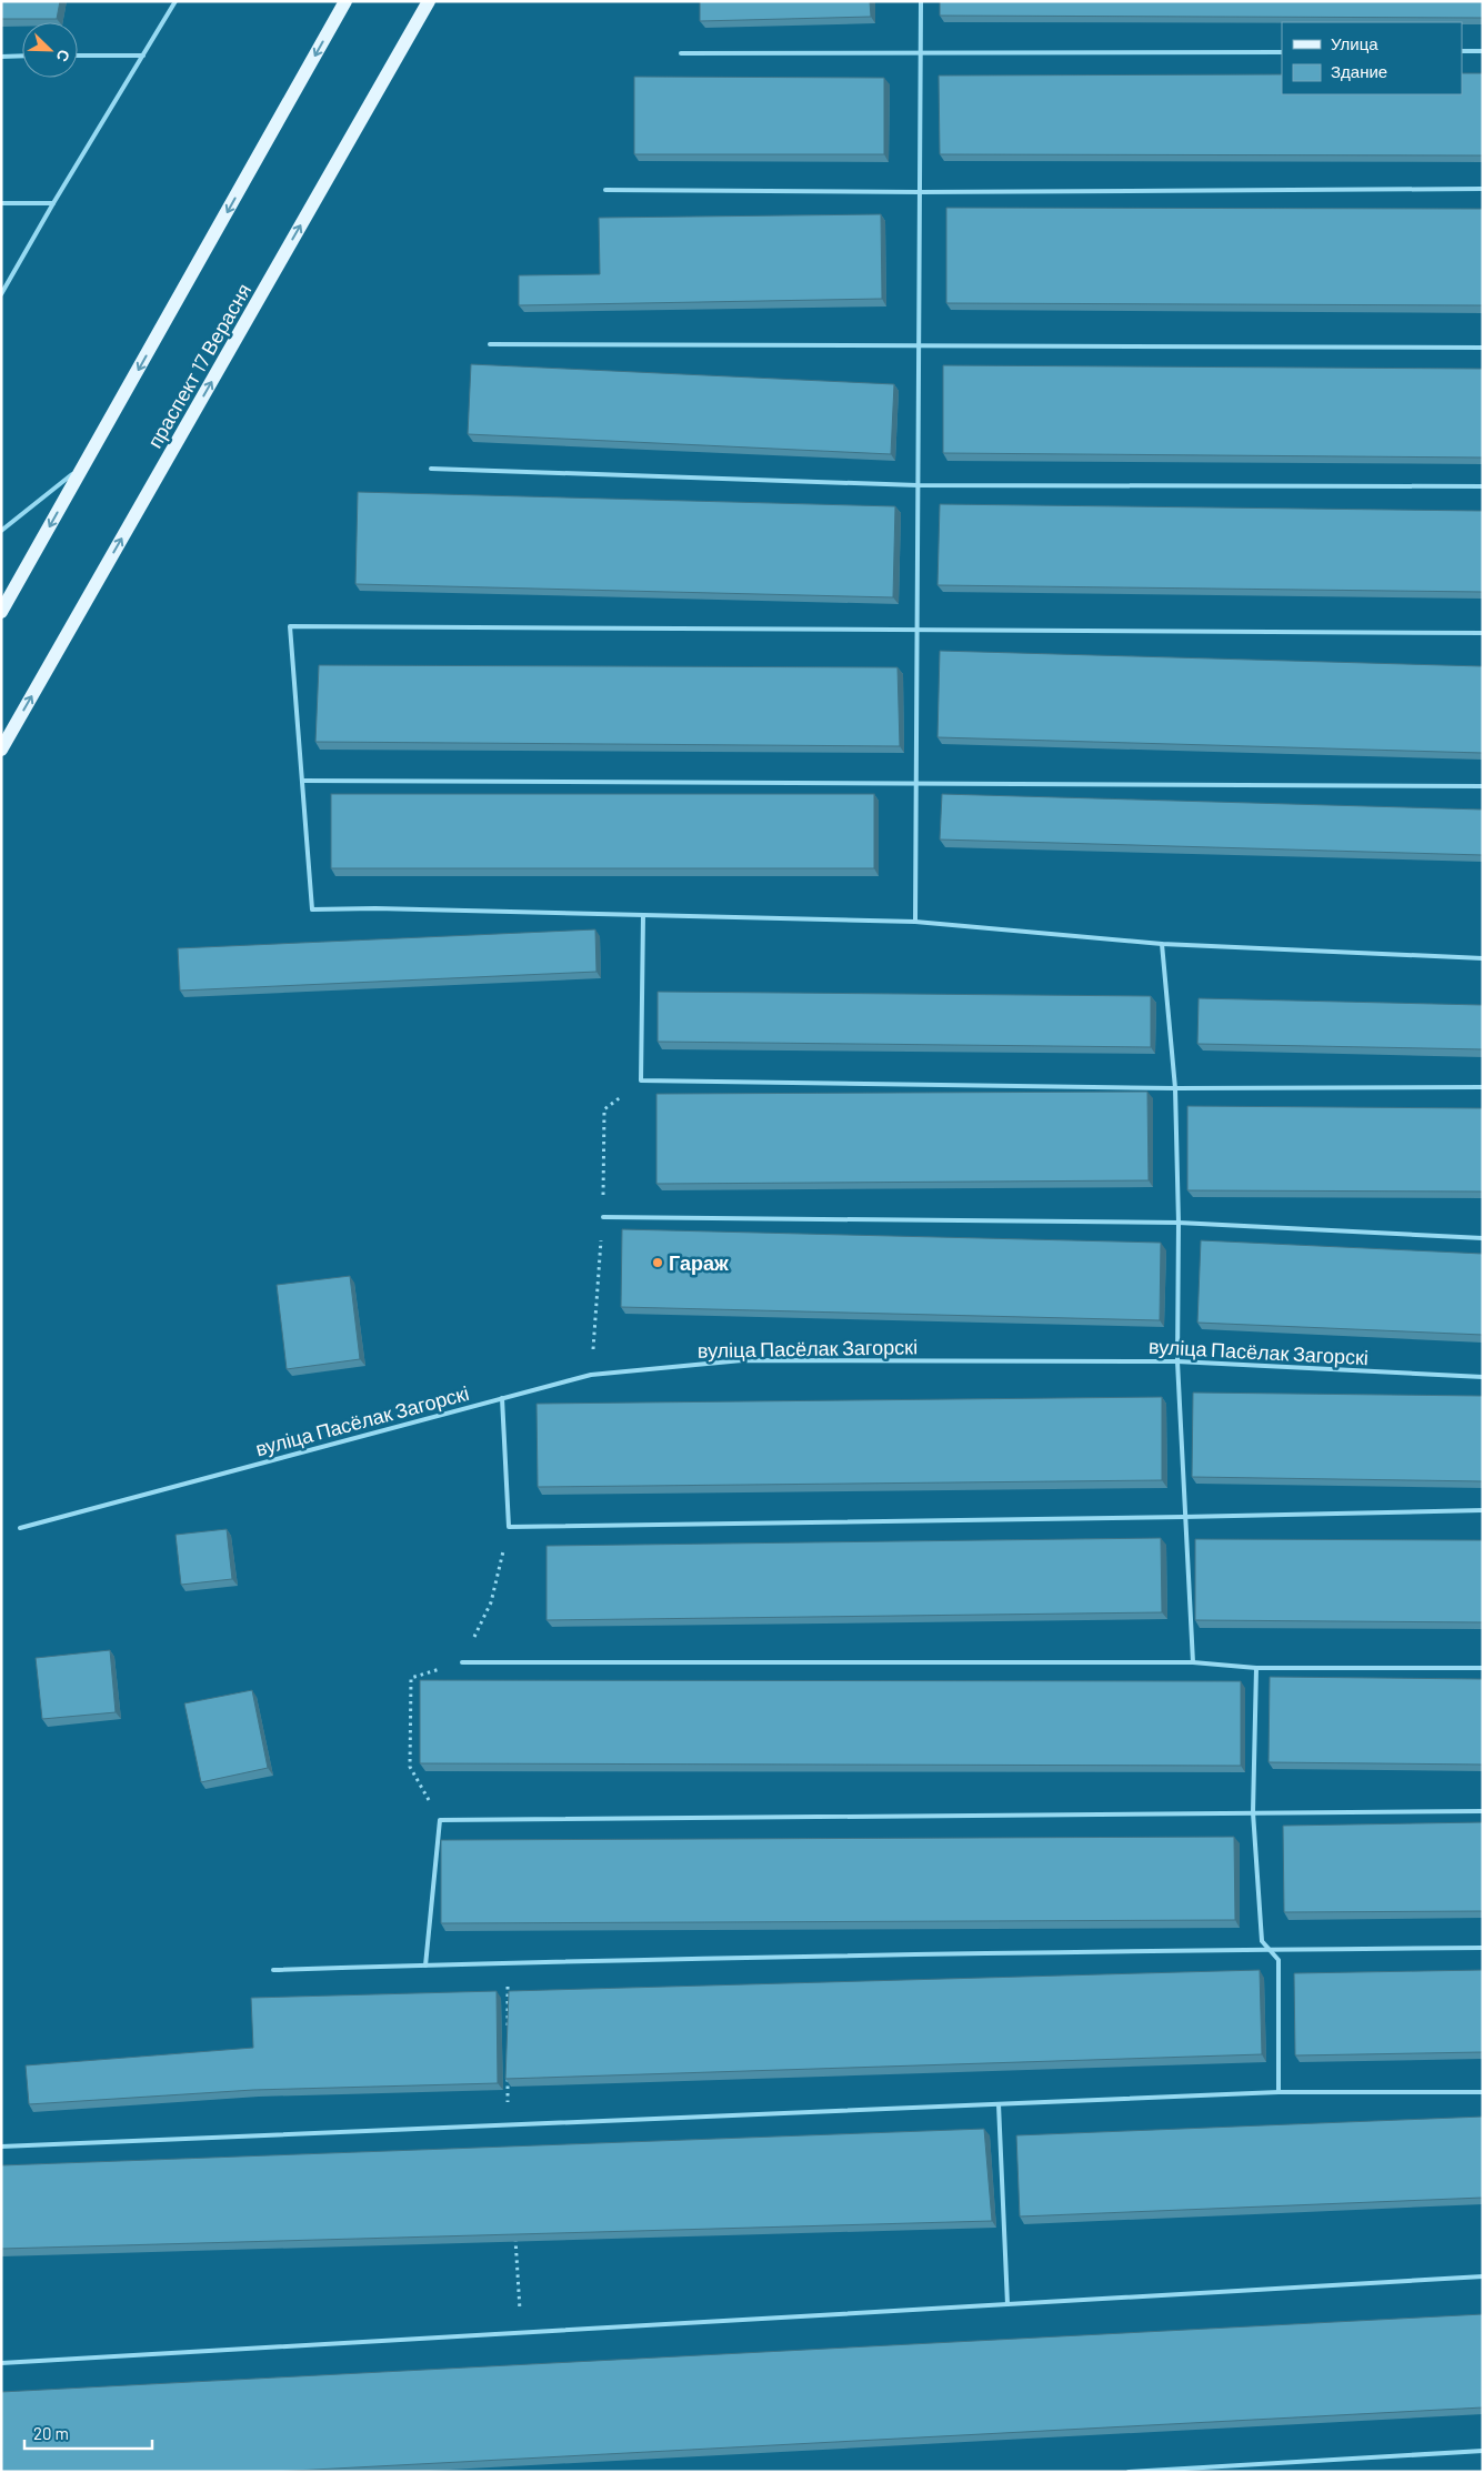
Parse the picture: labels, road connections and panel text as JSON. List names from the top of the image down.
{
  "streets": {
    "main road": ["праспект 17 Верасня"],
    "lane": ["вуліца Пасёлак Загорскі"]
  },
  "places": ["Гараж"],
  "legend": ["Улица", "Здание"],
  "scale_bar": "20 m",
  "north": "bottom right"
}
